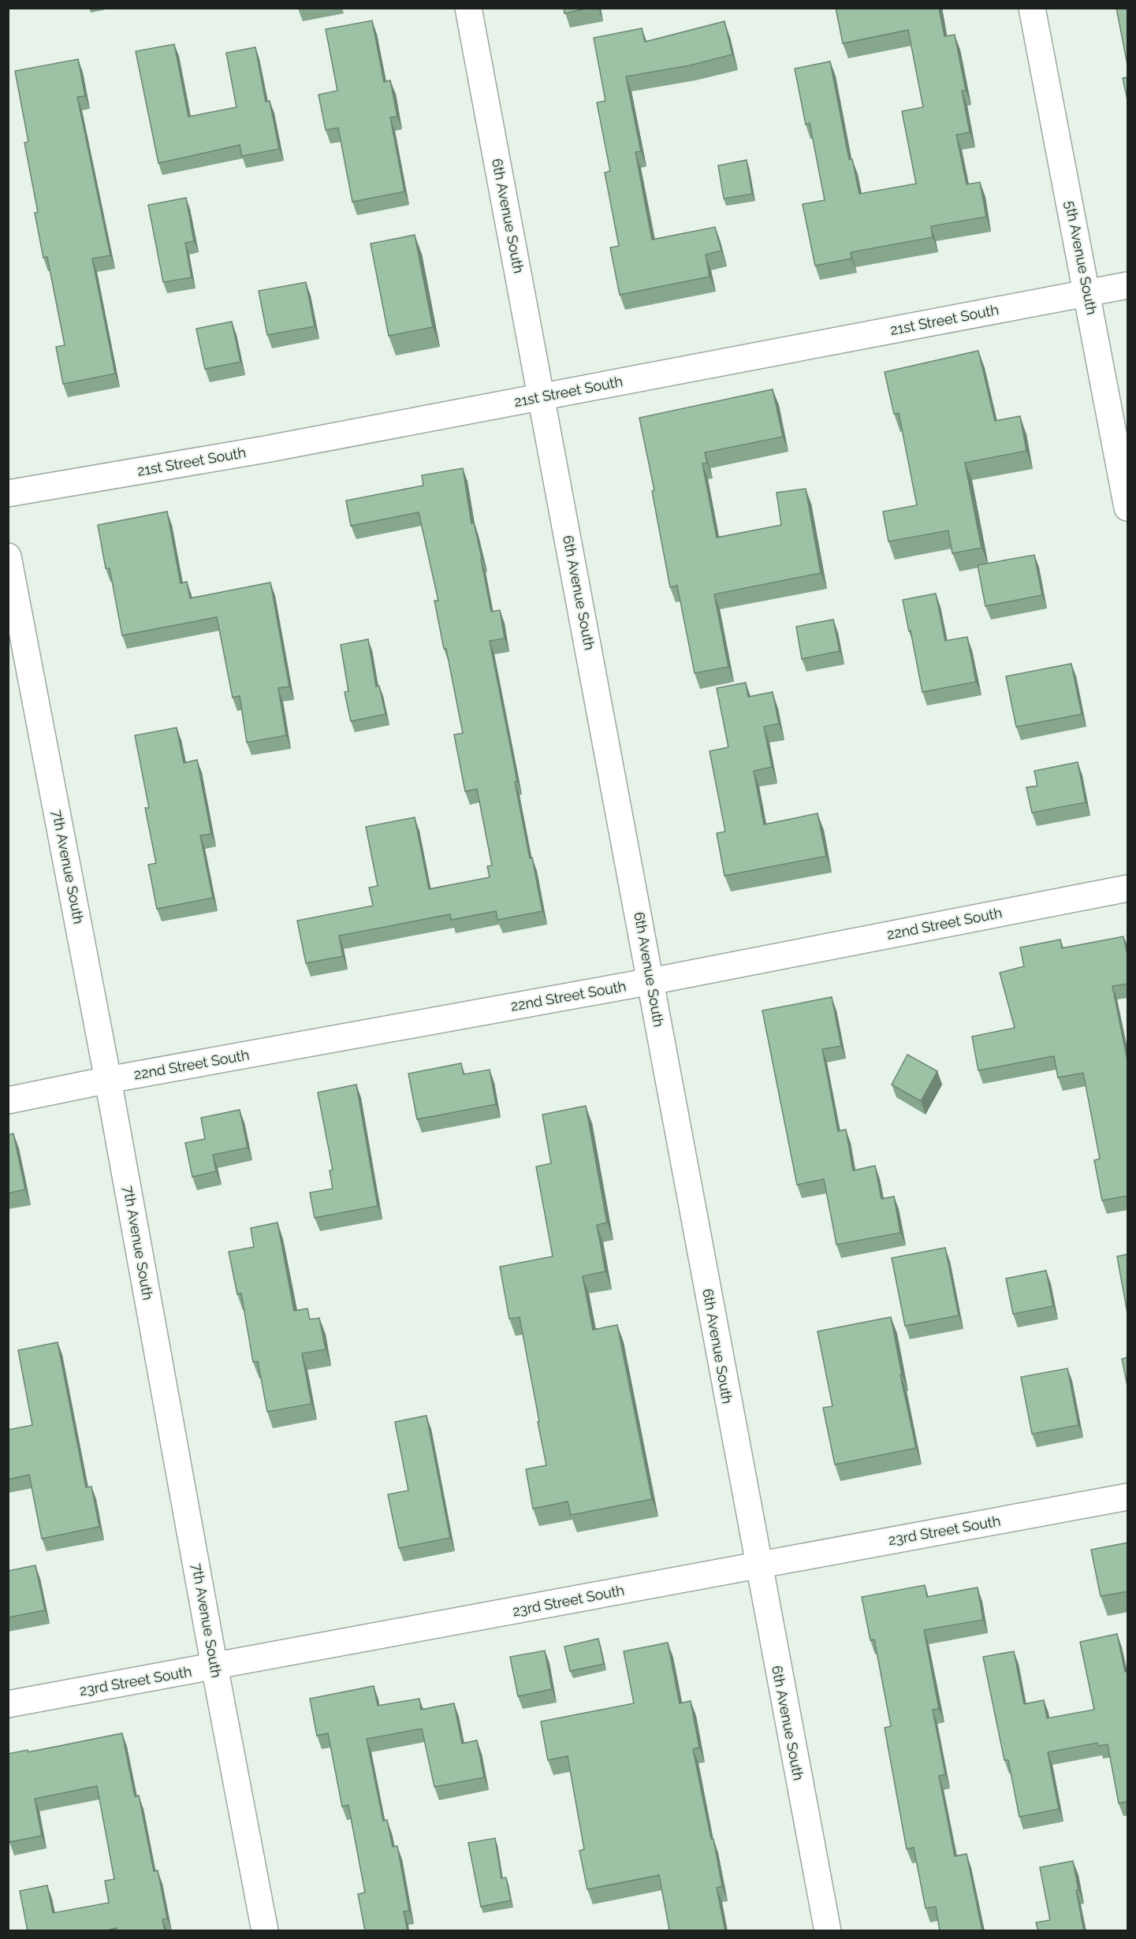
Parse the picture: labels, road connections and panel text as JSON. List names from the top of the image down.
{
  "streets": {
    "street": [
      "6th Avenue South",
      "5th Avenue South",
      "21st Street South",
      "7th Avenue South",
      "22nd Street South",
      "23rd Street South"
    ]
  },
  "crossings": [
    ["6th Avenue South", "21st Street South"],
    ["6th Avenue South", "22nd Street South"],
    ["6th Avenue South", "23rd Street South"],
    ["5th Avenue South", "21st Street South"],
    ["7th Avenue South", "22nd Street South"],
    ["7th Avenue South", "23rd Street South"]
  ]
}
